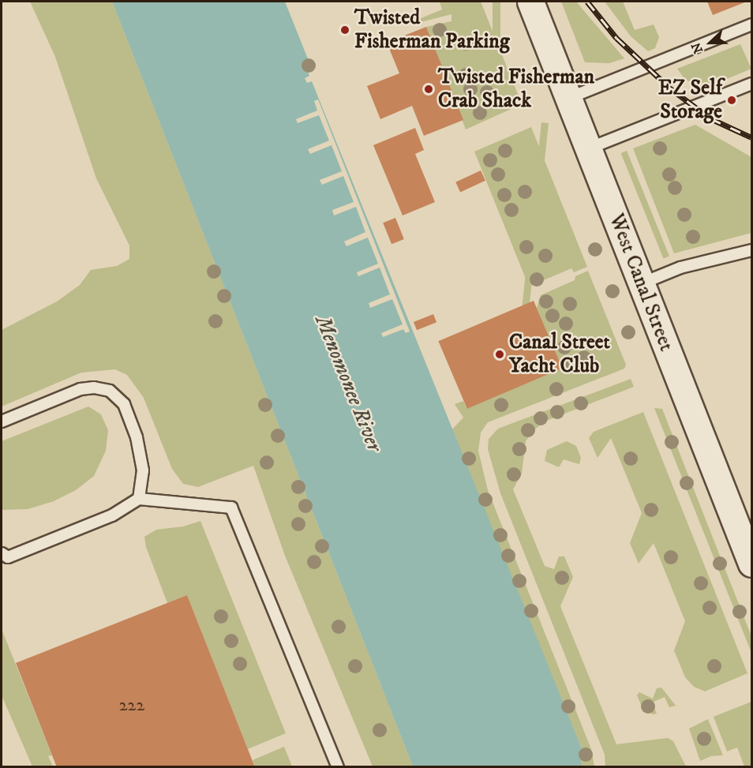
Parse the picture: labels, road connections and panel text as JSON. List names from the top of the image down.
{
  "streets": {
    "street": ["West Canal Street"]
  },
  "water": ["Menomonee River"],
  "places": [
    "Twisted Fisherman Parking",
    "Twisted Fisherman Crab Shack",
    "EZ Self Storage",
    "Canal Street Yacht Club"
  ],
  "house_numbers": ["222"],
  "north": "left"
}
